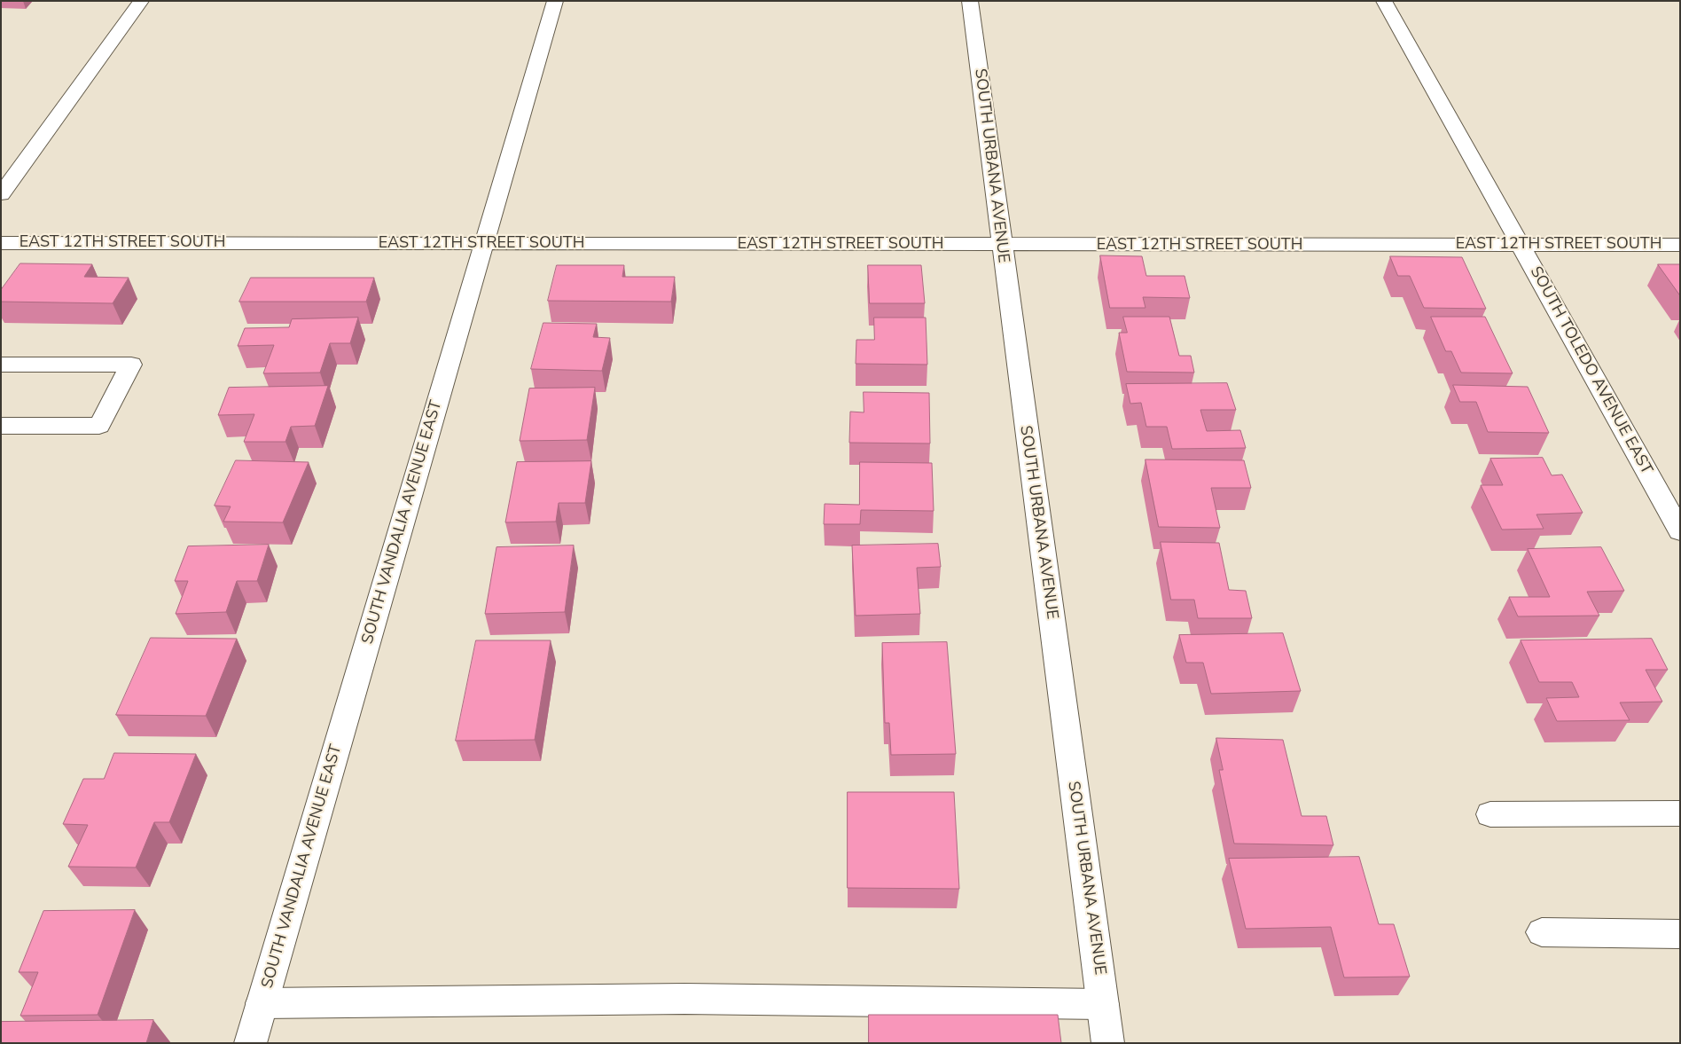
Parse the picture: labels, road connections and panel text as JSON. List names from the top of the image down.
{
  "streets": {
    "street": [
      "SOUTH URBANA AVENUE",
      "EAST 12TH STREET SOUTH",
      "SOUTH TOLEDO AVENUE EAST",
      "SOUTH VANDALIA AVENUE EAST"
    ]
  },
  "crossings": [
    ["SOUTH URBANA AVENUE", "EAST 12TH STREET SOUTH"],
    ["EAST 12TH STREET SOUTH", "SOUTH TOLEDO AVENUE EAST"],
    ["EAST 12TH STREET SOUTH", "SOUTH VANDALIA AVENUE EAST"]
  ]
}
